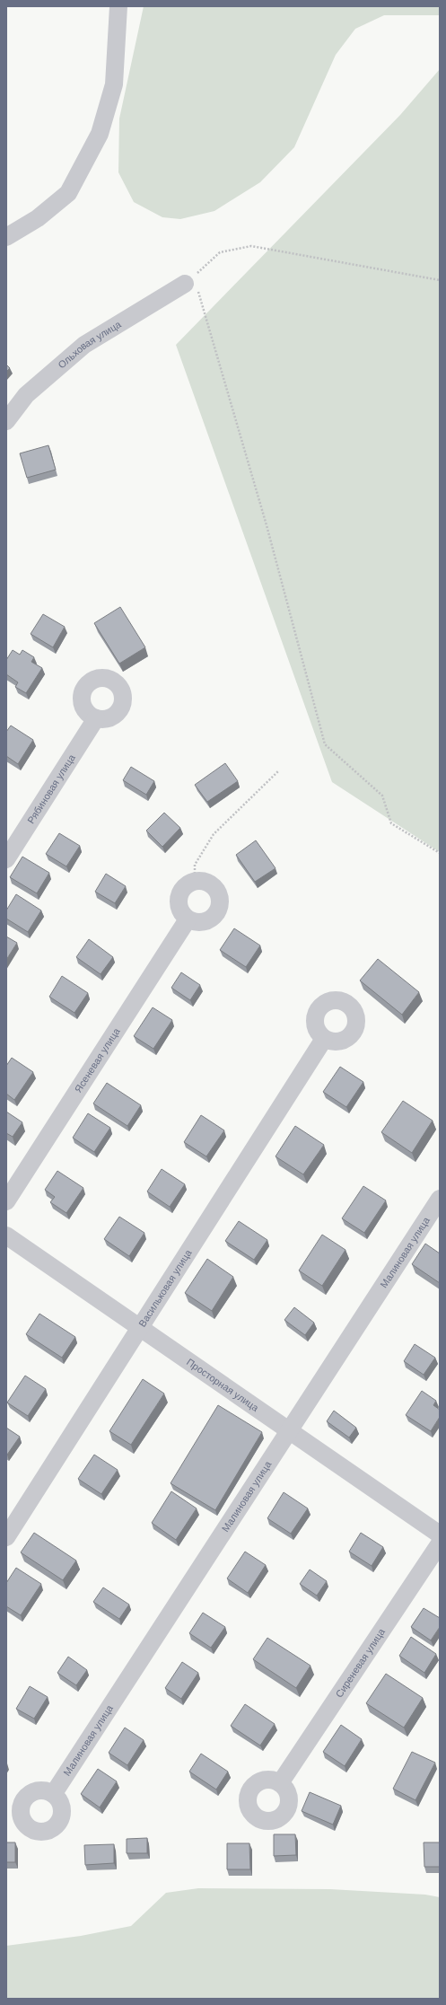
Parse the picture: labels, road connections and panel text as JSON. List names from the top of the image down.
{
  "streets": {
    "street": [
      "Ольховая улица",
      "Рябиновая улица",
      "Ясеневая улица",
      "Малиновая улица",
      "Васильковая улица",
      "Просторная улица",
      "Сиреневая улица"
    ]
  },
  "crossings": [
    ["Малиновая улица", "Просторная улица"],
    ["Васильковая улица", "Просторная улица"]
  ]
}
